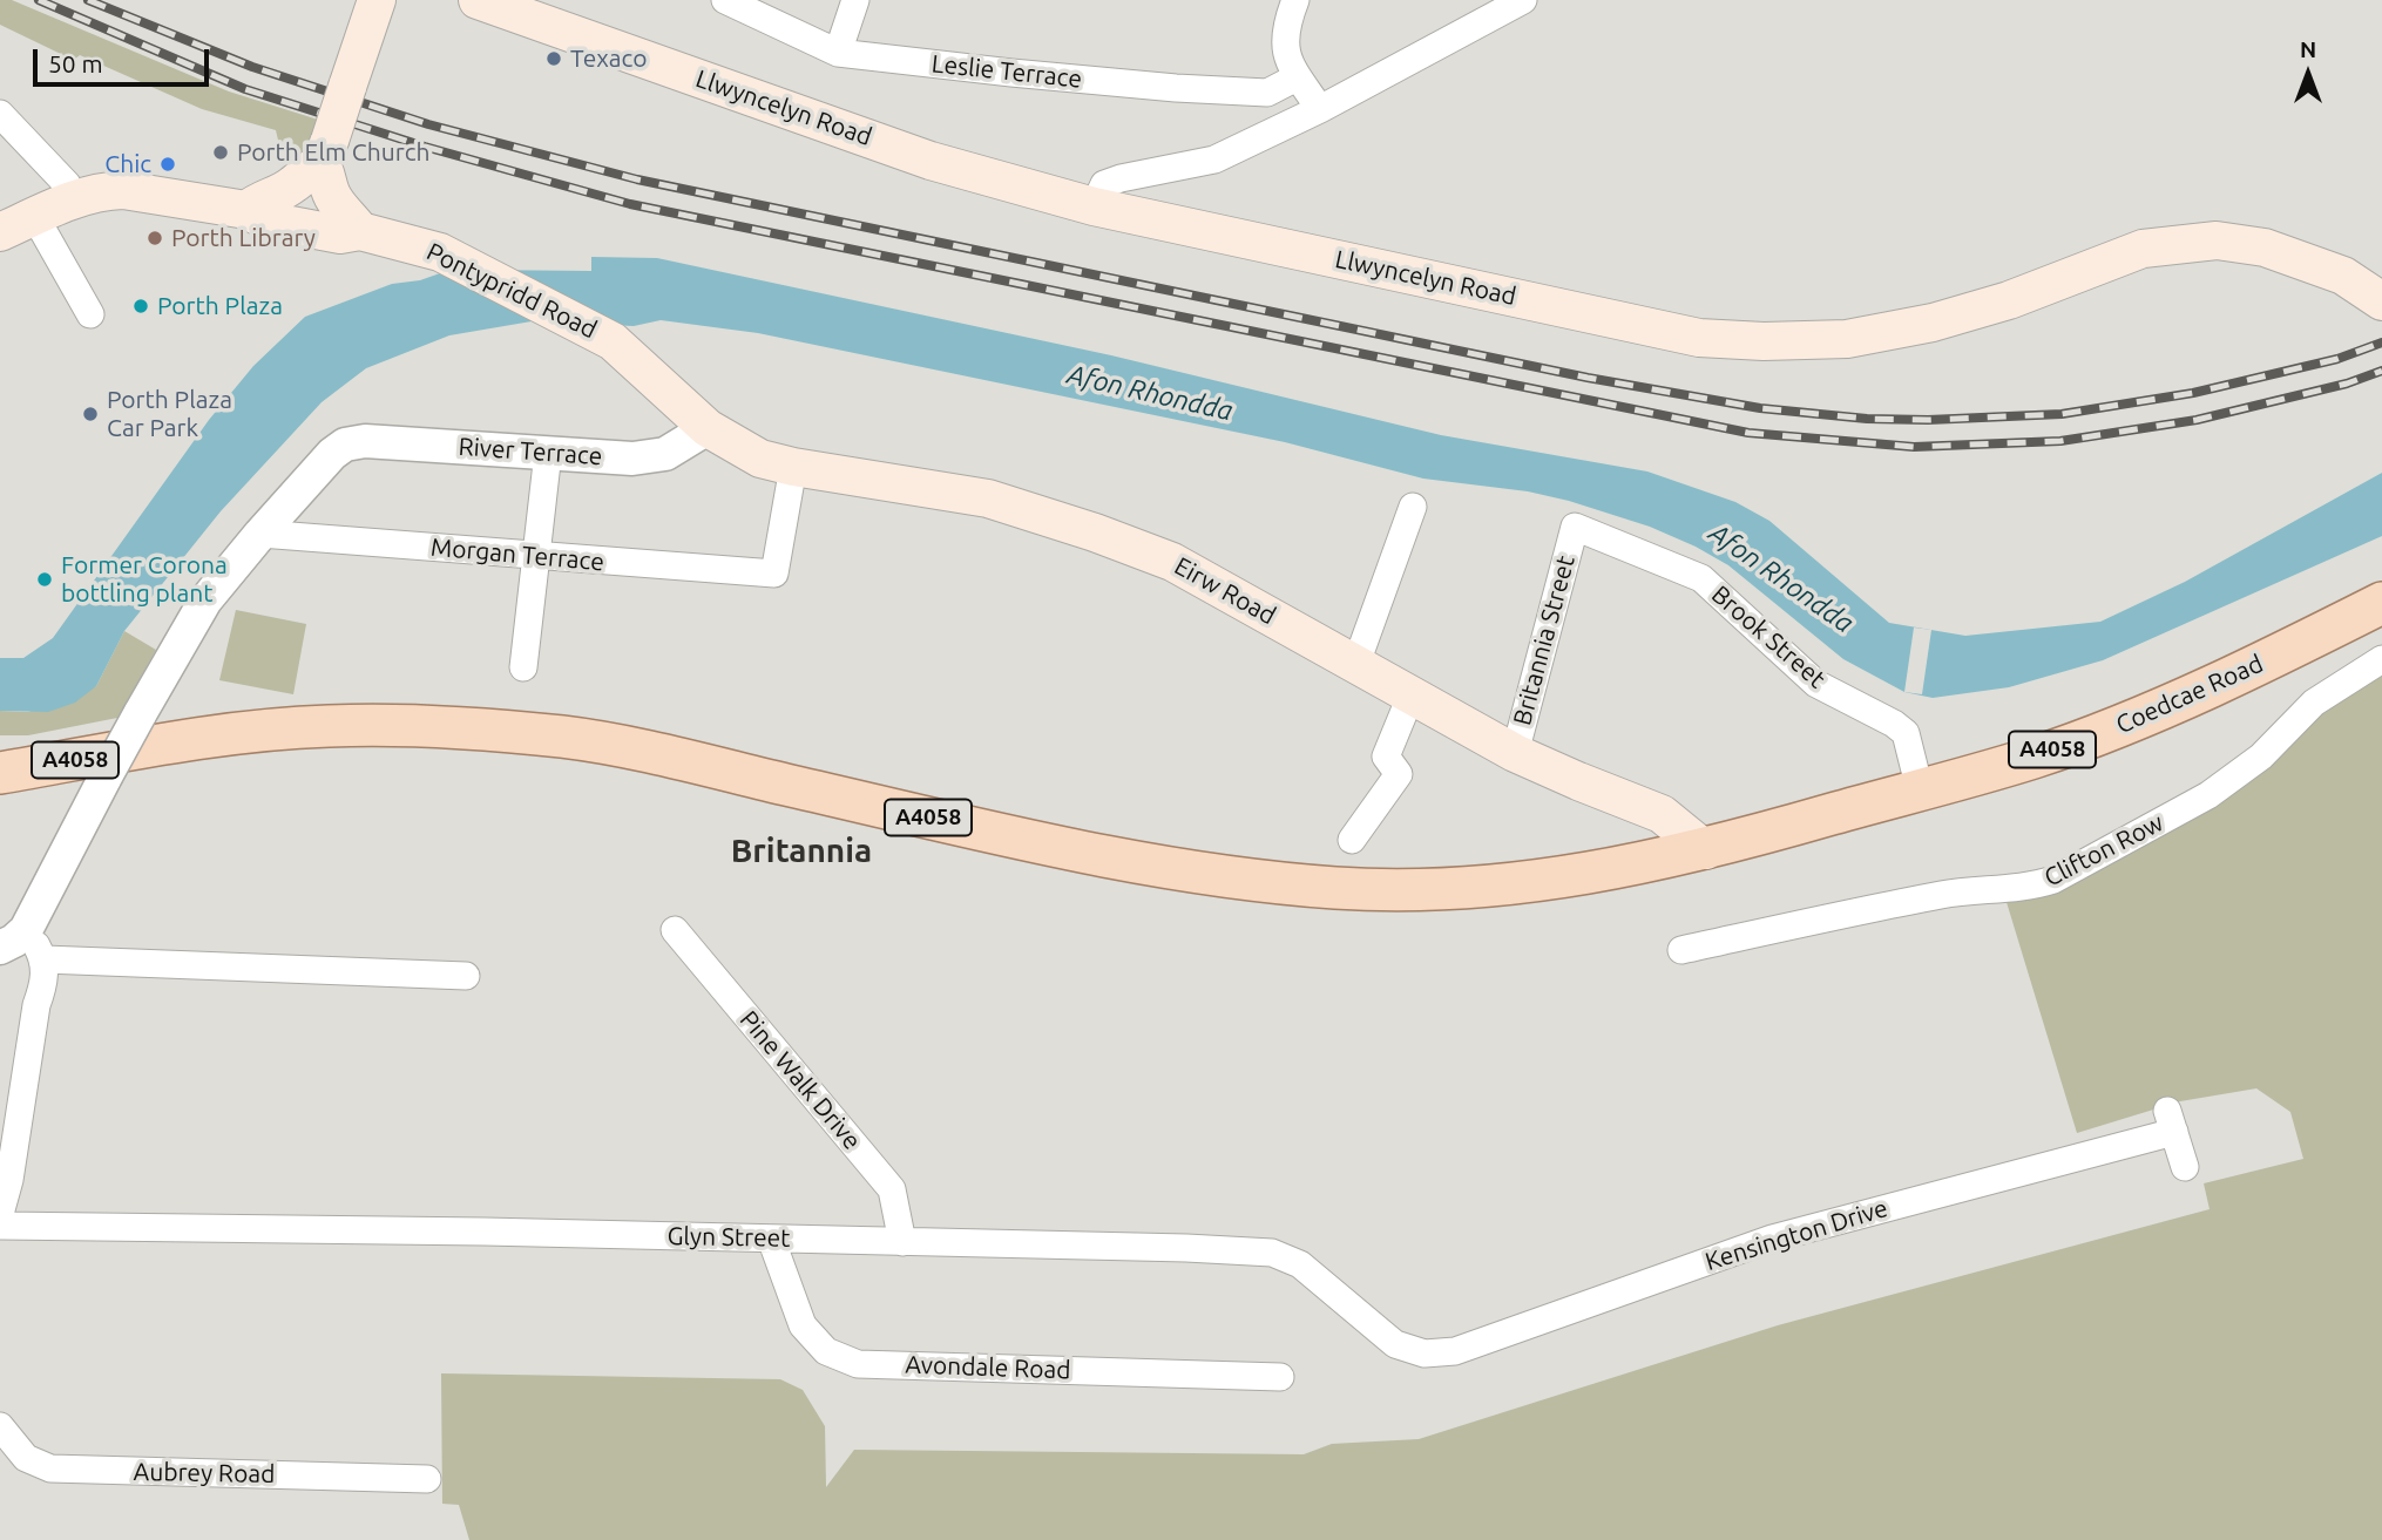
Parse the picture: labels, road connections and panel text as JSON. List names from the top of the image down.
{
  "streets": {
    "main road": [
      "Llwyncelyn Road",
      "Pontypridd Road",
      "Eirw Road",
      "Coedcae Road",
      "A4058"
    ],
    "street": [
      "Leslie Terrace",
      "River Terrace",
      "Morgan Terrace",
      "Brook Street",
      "Britannia Street",
      "Clifton Row",
      "Pine Walk Drive",
      "Kensington Drive",
      "Glyn Street",
      "Avondale Road",
      "Aubrey Road"
    ]
  },
  "crossings": [
    ["Pontypridd Road", "River Terrace"],
    ["Pontypridd Road", "Eirw Road"],
    ["River Terrace", "Morgan Terrace"],
    ["River Terrace", "Eirw Road"],
    ["Morgan Terrace", "Eirw Road"],
    ["Eirw Road", "Britannia Street"],
    ["Eirw Road", "Coedcae Road"],
    ["Eirw Road", "A4058"],
    ["Brook Street", "Britannia Street"],
    ["Brook Street", "Coedcae Road"],
    ["Coedcae Road", "A4058"],
    ["Pine Walk Drive", "Glyn Street"],
    ["Kensington Drive", "Glyn Street"],
    ["Glyn Street", "Avondale Road"]
  ],
  "districts": ["Britannia"],
  "water": ["Afon Rhondda"],
  "places": [
    "Texaco",
    "Porth Elm Church",
    "Chic",
    "Porth Library",
    "Porth Plaza",
    "Porth Plaza Car Park",
    "Former Corona bottling plant"
  ],
  "scale_bar": "50 m",
  "north": "top"
}
